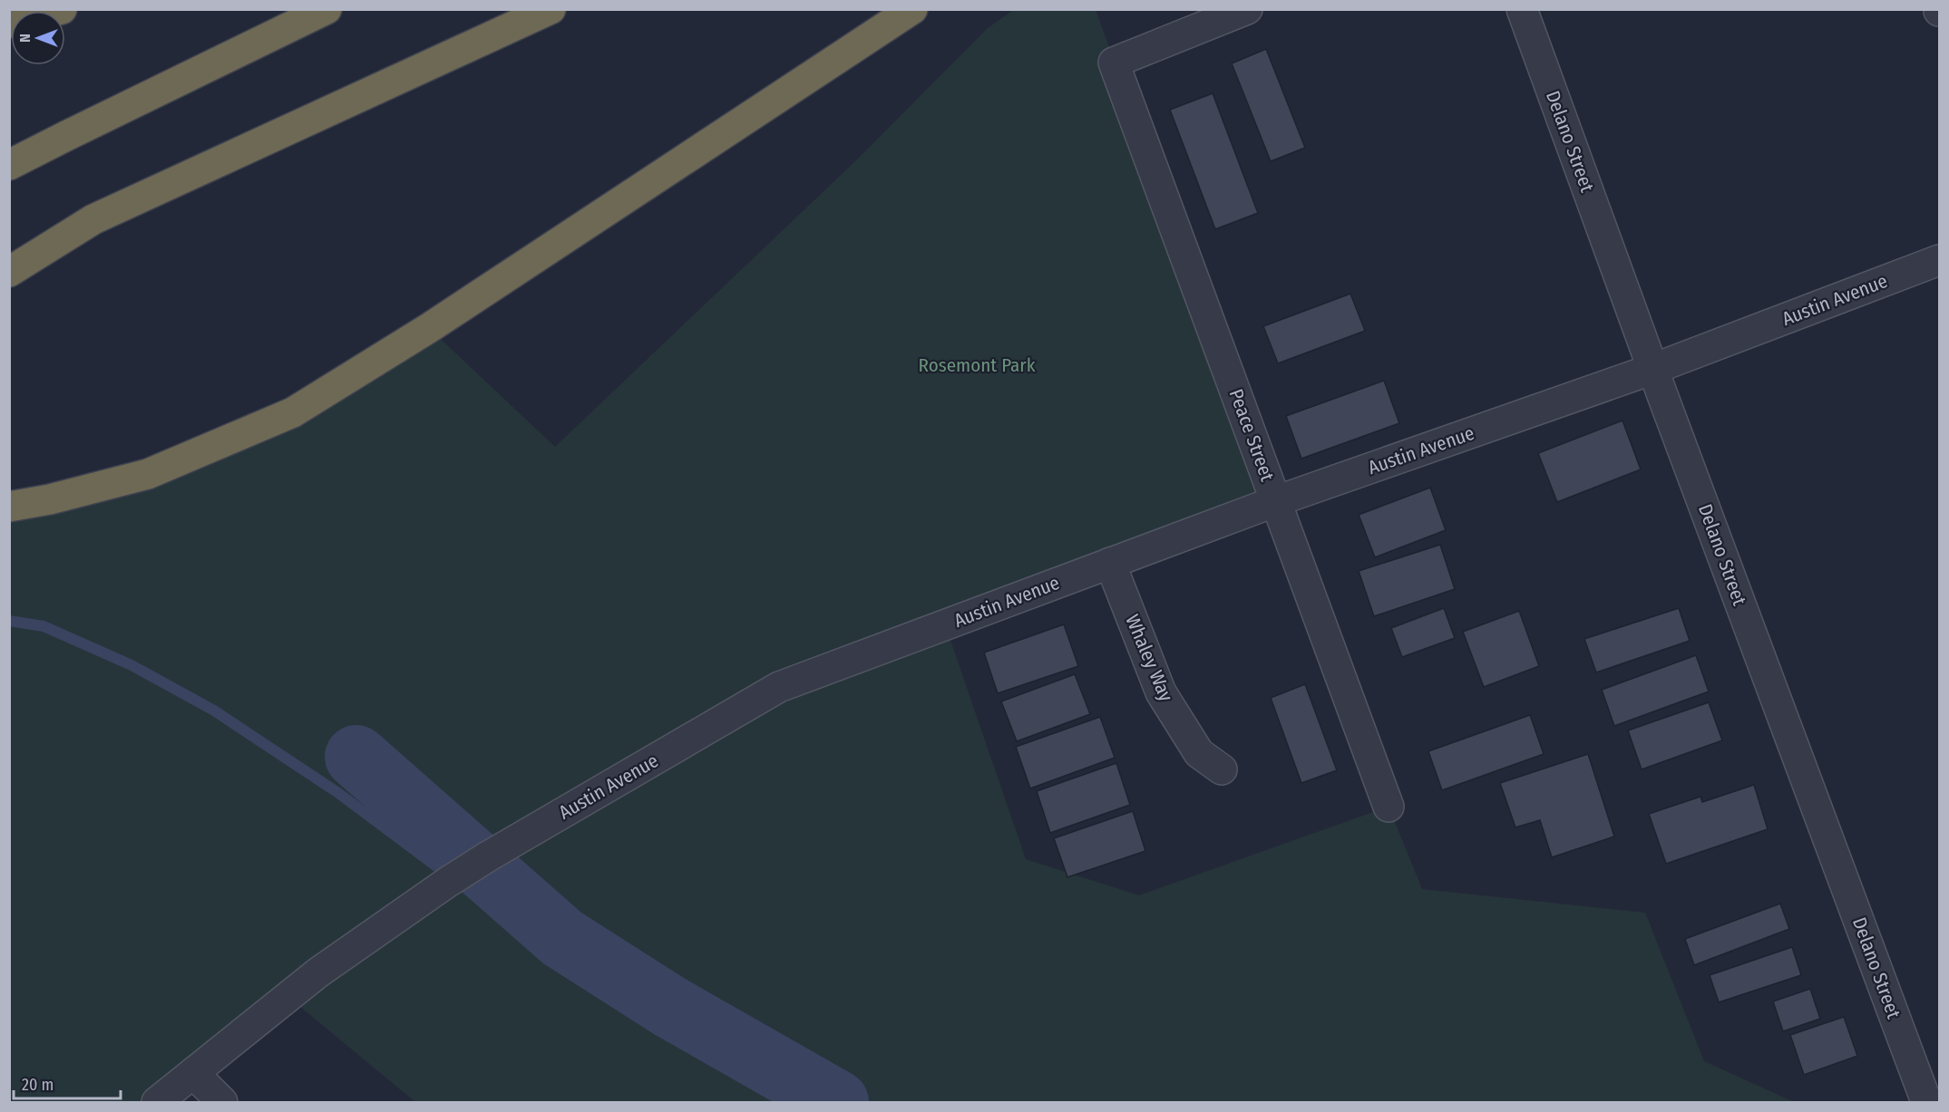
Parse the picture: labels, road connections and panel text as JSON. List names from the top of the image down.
{
  "streets": {
    "street": [
      "Delano Street",
      "Austin Avenue",
      "Peace Street",
      "Whaley Way"
    ]
  },
  "crossings": [
    ["Delano Street", "Austin Avenue"],
    ["Austin Avenue", "Peace Street"],
    ["Austin Avenue", "Whaley Way"]
  ],
  "parks": ["Rosemont Park"],
  "scale_bar": "20 m",
  "north": "left"
}
